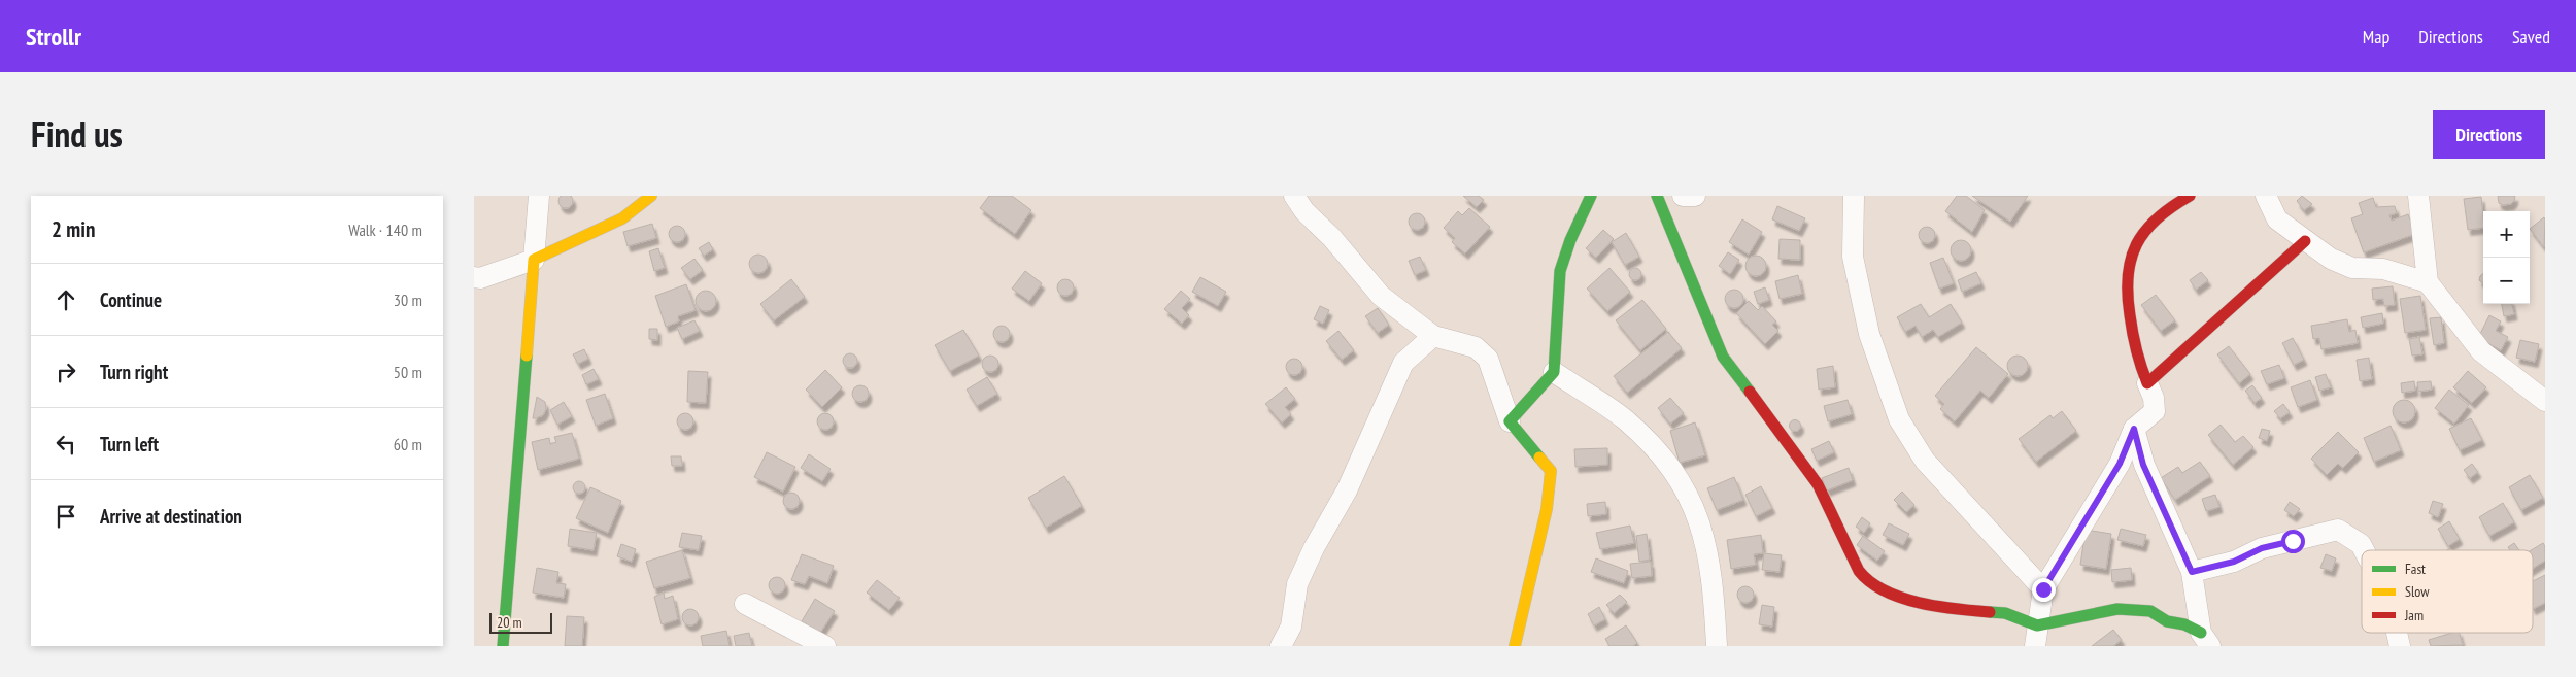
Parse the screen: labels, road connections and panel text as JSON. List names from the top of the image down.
{
  "legend": ["Fast", "Slow", "Jam"],
  "scale_bar": "20 m",
  "page": {
    "header": "Strollr",
    "nav": ["Map", "Directions", "Saved"],
    "title": "Find us",
    "buttons": "Directions",
    "heading": ["2 min", "Walk · 140 m"],
    "map_buttons": ["+", "−"],
    "list": [
      ["Continue", "30 m"],
      ["Turn right", "50 m"],
      ["Turn left", "60 m"],
      "Arrive at destination"
    ],
    "scale": "20 m"
  }
}
